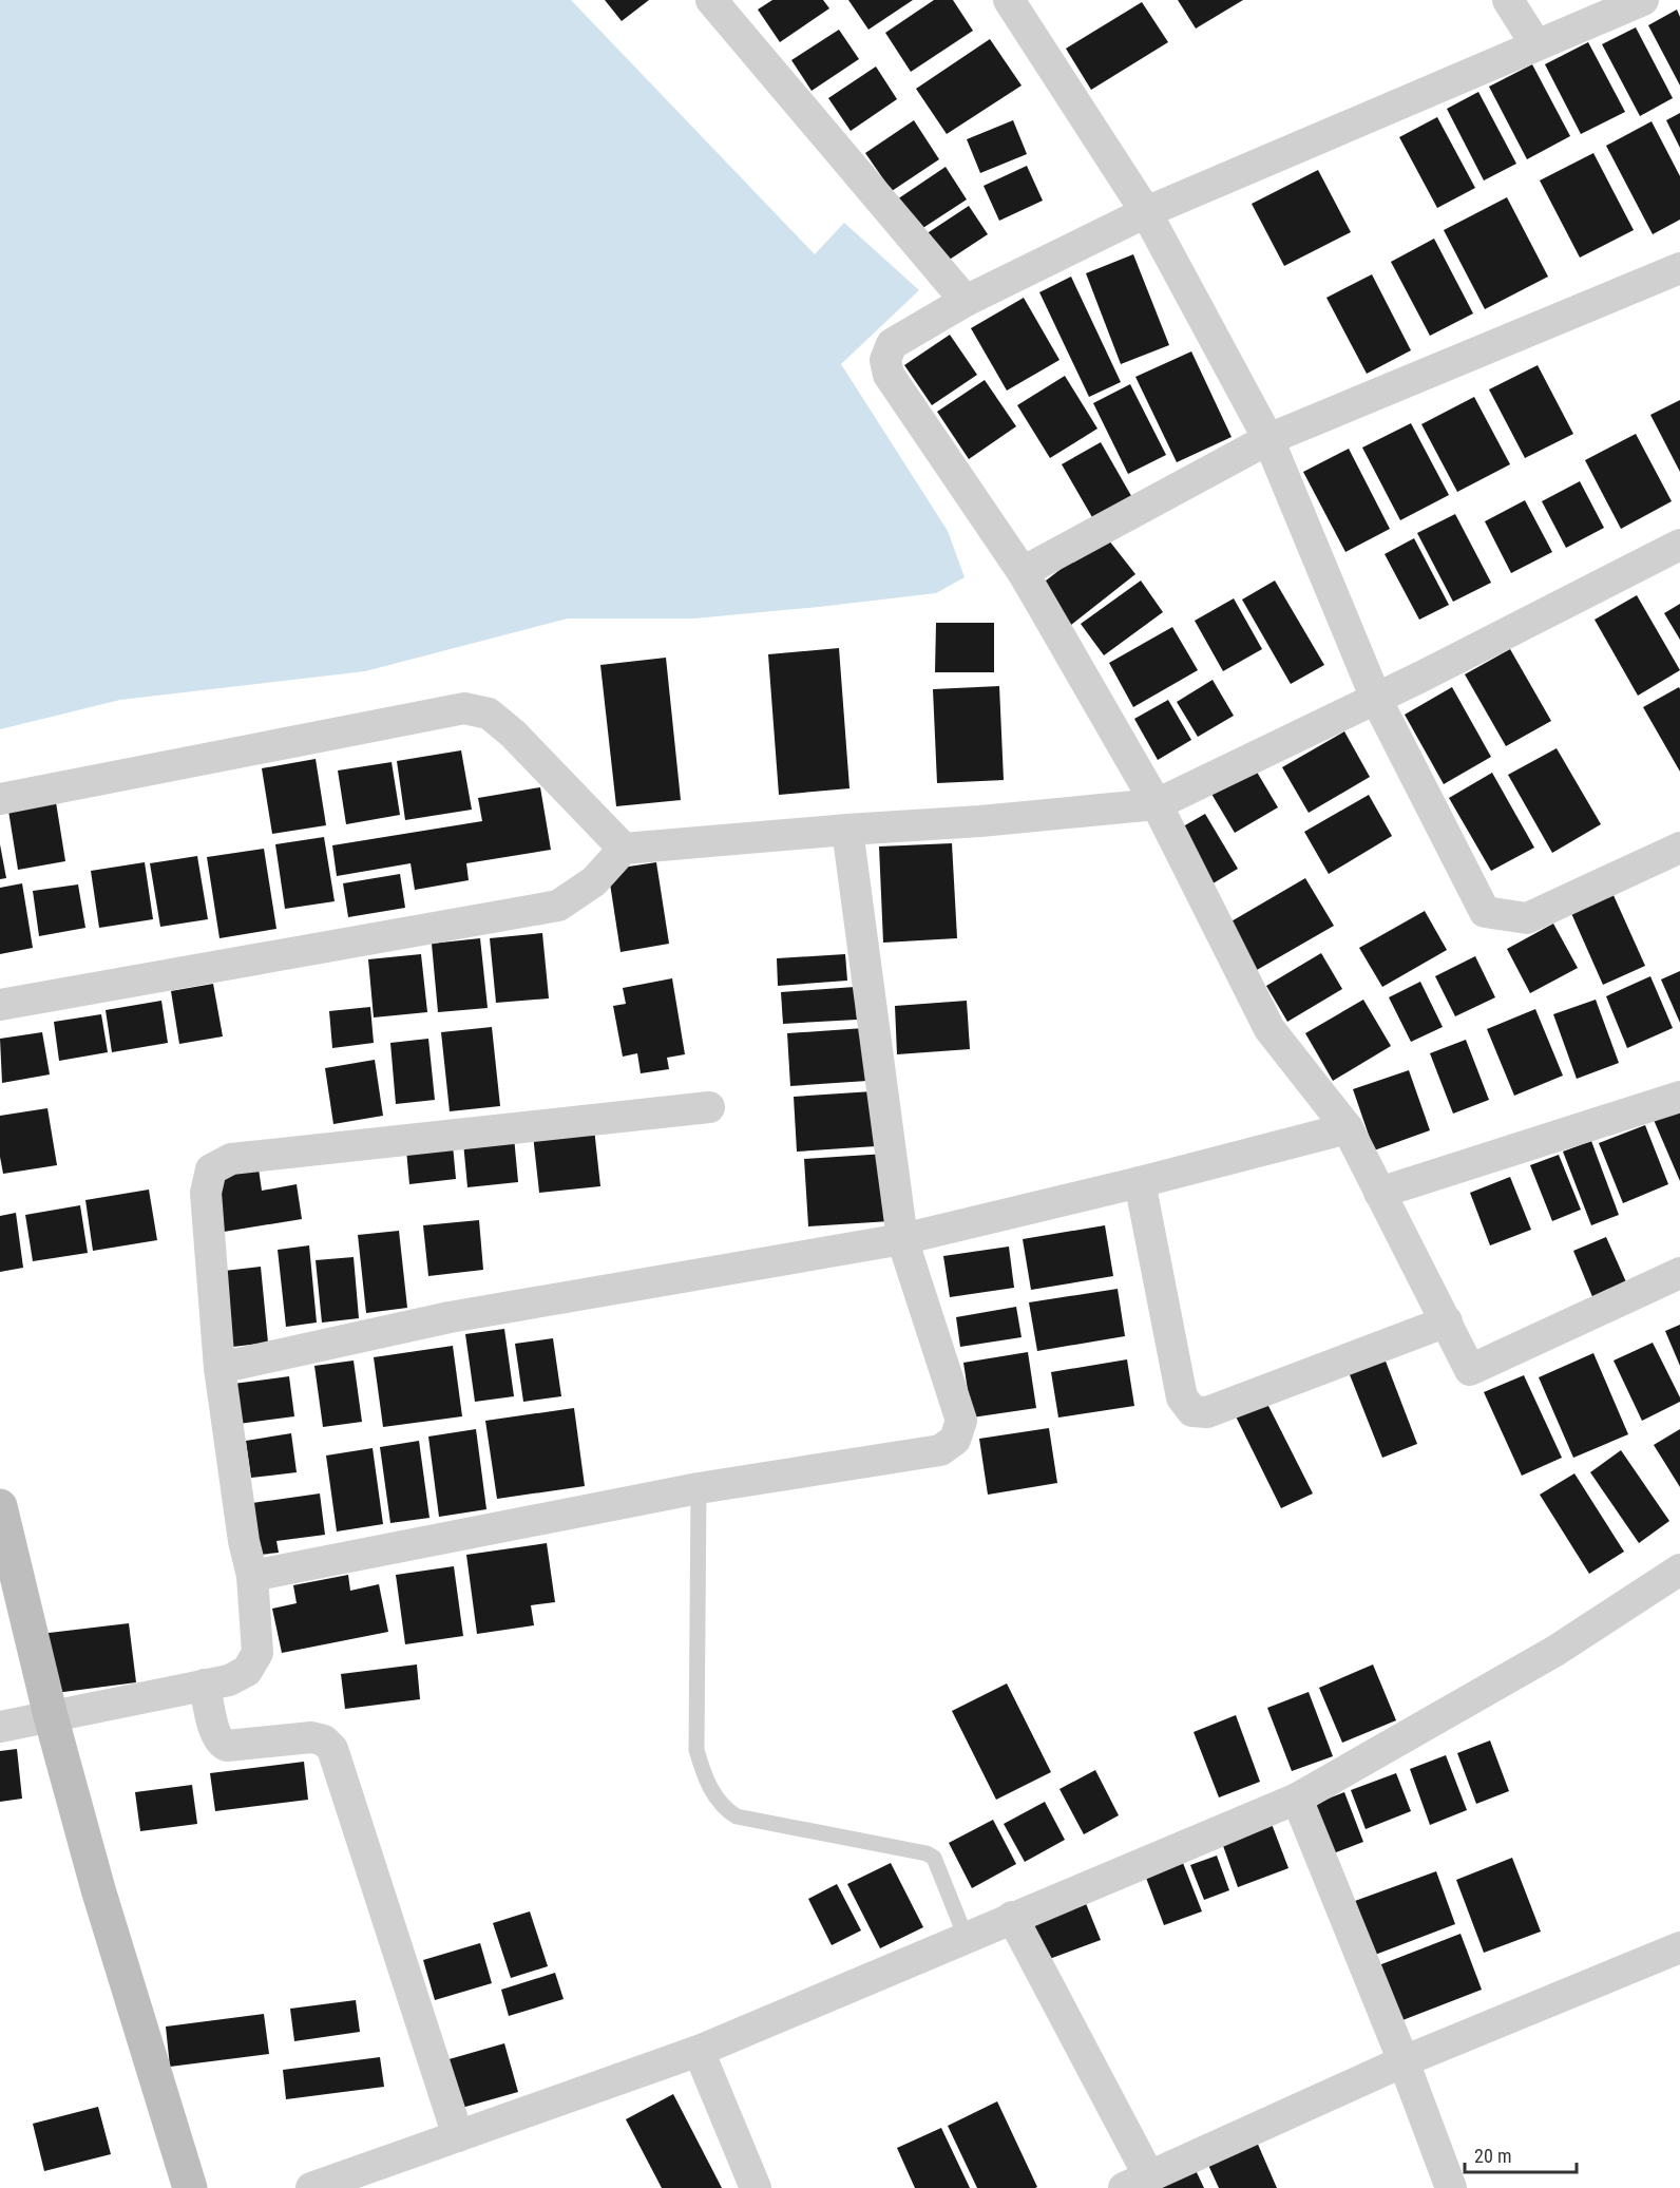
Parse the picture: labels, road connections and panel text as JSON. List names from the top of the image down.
{
  "scale_bar": "20 m"
}
